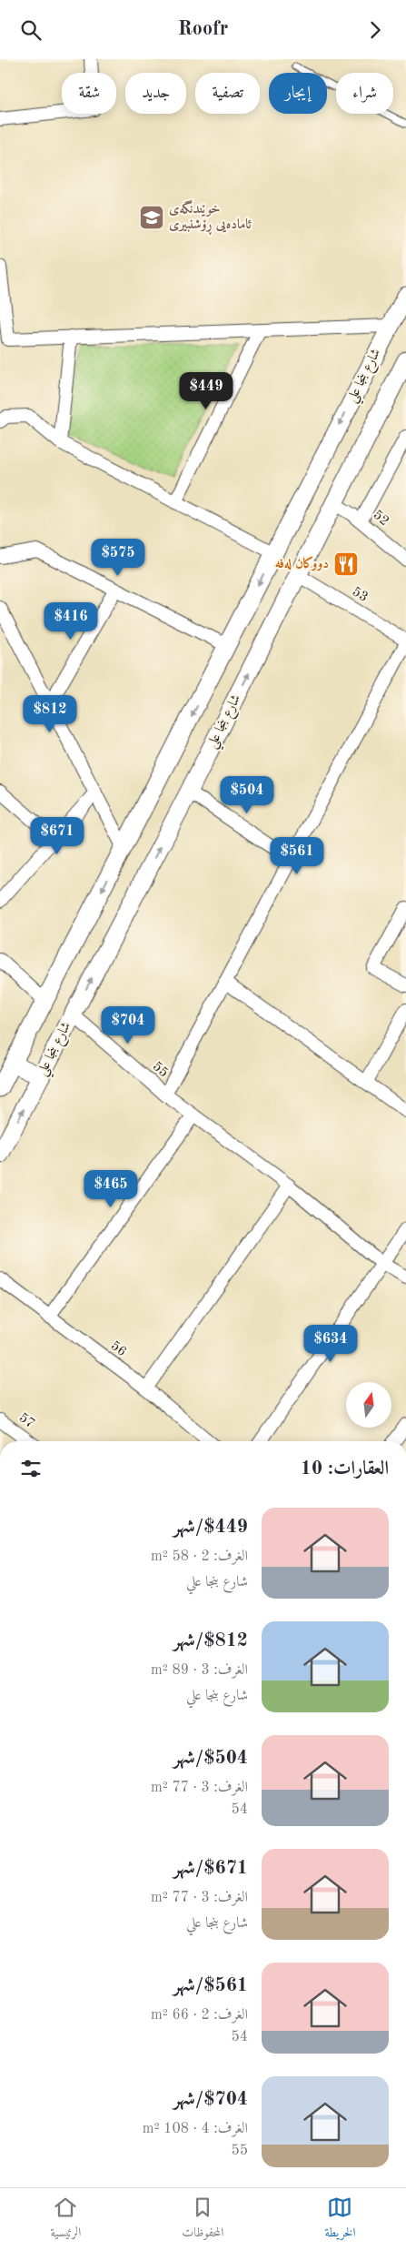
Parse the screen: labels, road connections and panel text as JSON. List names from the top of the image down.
{
  "streets": {
    "main road": ["شارع بنجا علي"],
    "street": [
      "52",
      "53",
      "55",
      "56",
      "57"
    ]
  },
  "crossings": [
    ["شارع بنجا علي", "52"],
    ["شارع بنجا علي", "53"],
    ["شارع بنجا علي", "55"]
  ],
  "places": {
    "school or university": ["خوێندنگەی ئامادەیی ڕۆشنبیری"],
    "restaurant": ["دووكان لەفە"]
  },
  "north": "top",
  "page": {
    "header": "Roofr",
    "chip": [
      "شراء",
      "إيجار",
      "تصفية",
      "جديد",
      "شقة"
    ],
    "price": [
      "$449",
      "$575",
      "$416",
      "$812",
      "$504",
      "$671",
      "$561",
      "$704",
      "$465",
      "$634"
    ],
    "heading": "العقارات: 10",
    "list": [
      {
        "name": "$449/شهر",
        "note": "الغرف: 2 · 58 m² · شارع بنجا علي"
      },
      {
        "name": "$812/شهر",
        "note": "الغرف: 3 · 89 m² · شارع بنجا علي"
      },
      {
        "name": "$504/شهر",
        "note": "الغرف: 3 · 77 m² · 54"
      },
      {
        "name": "$671/شهر",
        "note": "الغرف: 3 · 77 m² · شارع بنجا علي"
      },
      {
        "name": "$561/شهر",
        "note": "الغرف: 2 · 66 m² · 54"
      },
      {
        "name": "$704/شهر",
        "note": "الغرف: 4 · 108 m² · 55"
      }
    ],
    "tabs": ["الخريطة", "المحفوظات", "الرئيسية"]
  }
}
